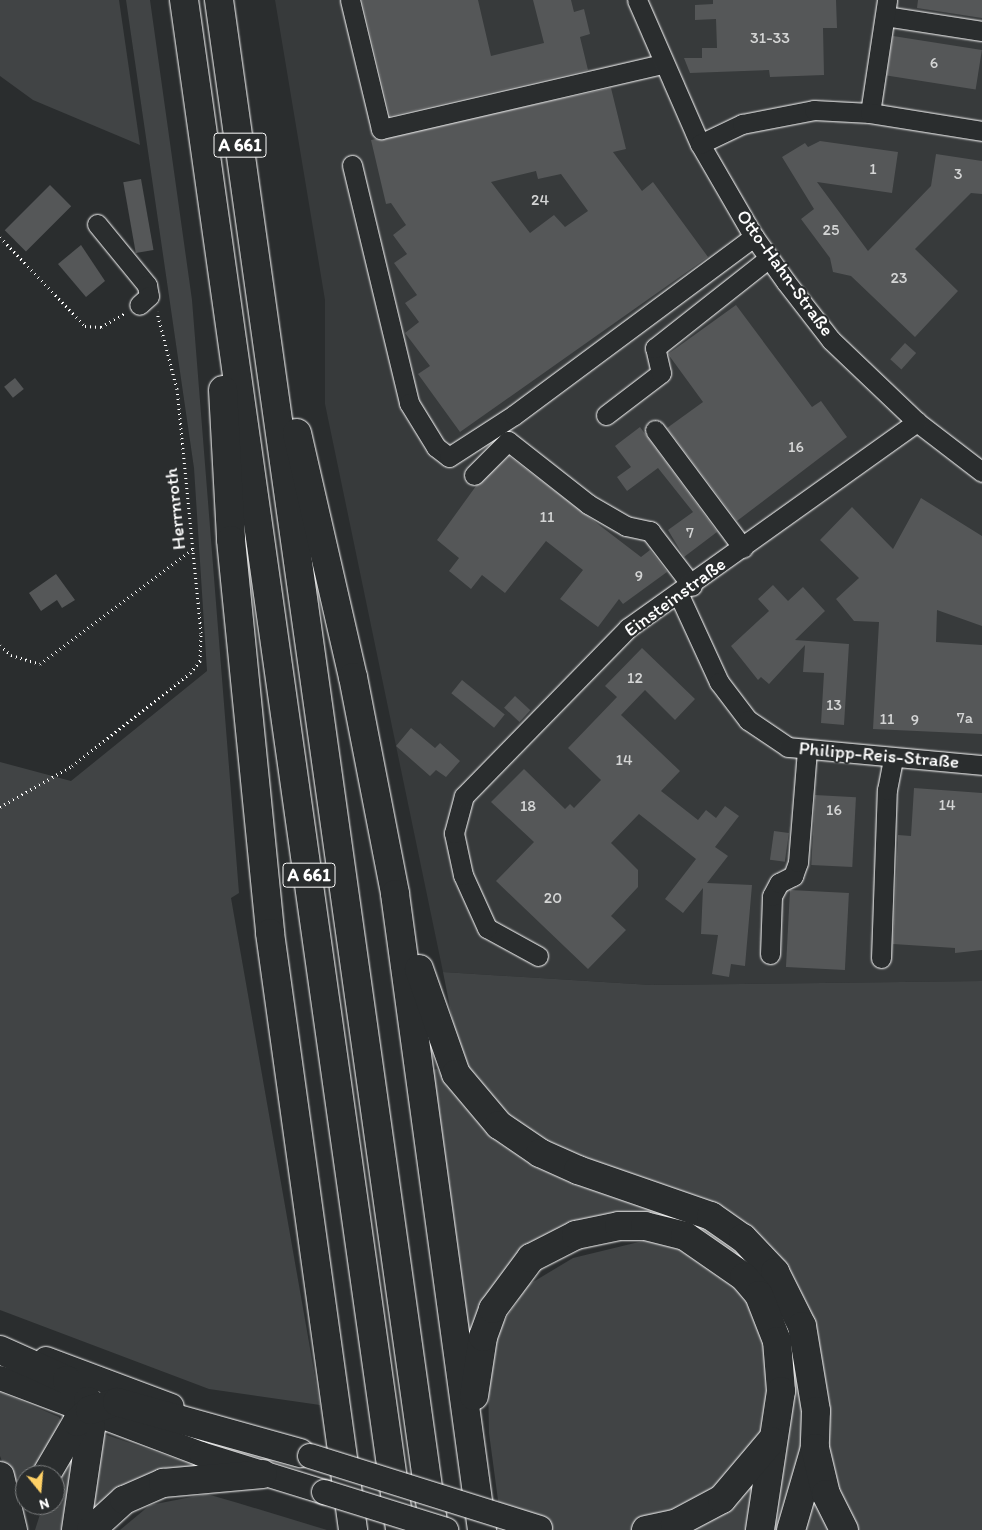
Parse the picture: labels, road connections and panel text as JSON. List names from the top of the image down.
{
  "streets": {
    "highway": ["A 661"],
    "street": ["Otto-Hahn-Straße", "Einsteinstraße", "Philipp-Reis-Straße"],
    "path": ["Herrnroth"]
  },
  "crossings": [
    ["Otto-Hahn-Straße", "Einsteinstraße"],
    ["Einsteinstraße", "Philipp-Reis-Straße"]
  ],
  "house_numbers": [
    "31-33",
    "6",
    "1",
    "3",
    "24",
    "25",
    "23",
    "16",
    "11",
    "7",
    "9",
    "12",
    "13",
    "7a",
    "11",
    "9",
    "14",
    "14",
    "18",
    "16",
    "20"
  ],
  "north": "bottom"
}
